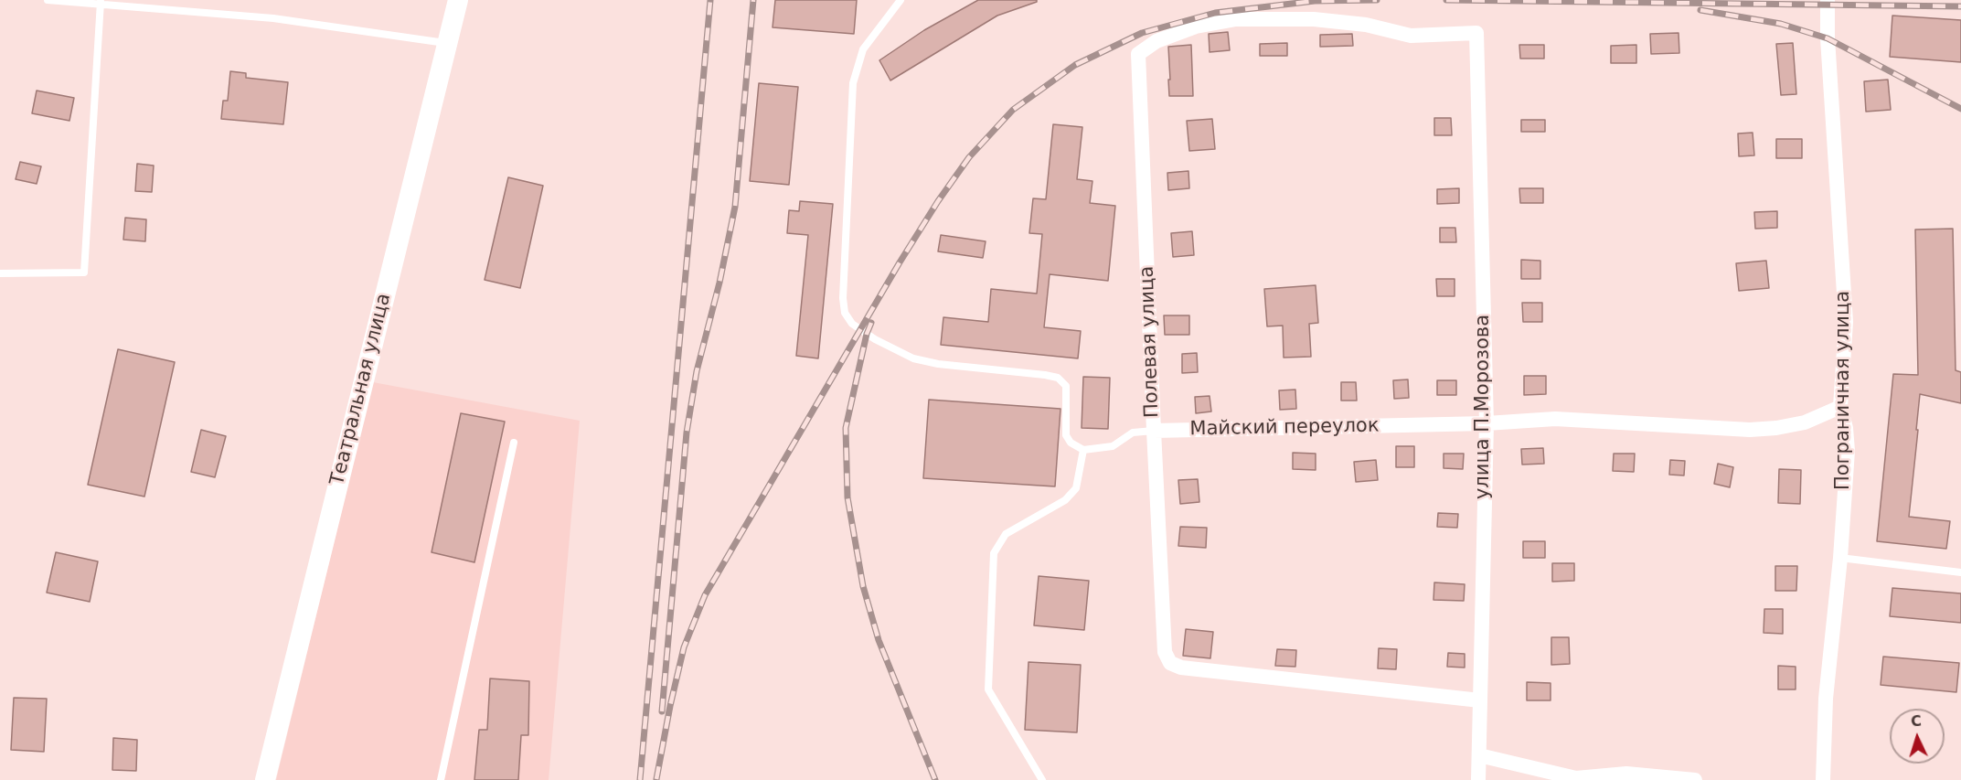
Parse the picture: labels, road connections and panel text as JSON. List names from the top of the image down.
{
  "streets": {
    "main road": ["Театральная улица"],
    "street": [
      "Полевая улица",
      "Пограничная улица",
      "улица П.Морозова",
      "Майский переулок"
    ]
  },
  "crossings": [
    ["Полевая улица", "улица П.Морозова"],
    ["Полевая улица", "Майский переулок"],
    ["Пограничная улица", "Майский переулок"],
    ["улица П.Морозова", "Майский переулок"]
  ],
  "north": "top"
}
